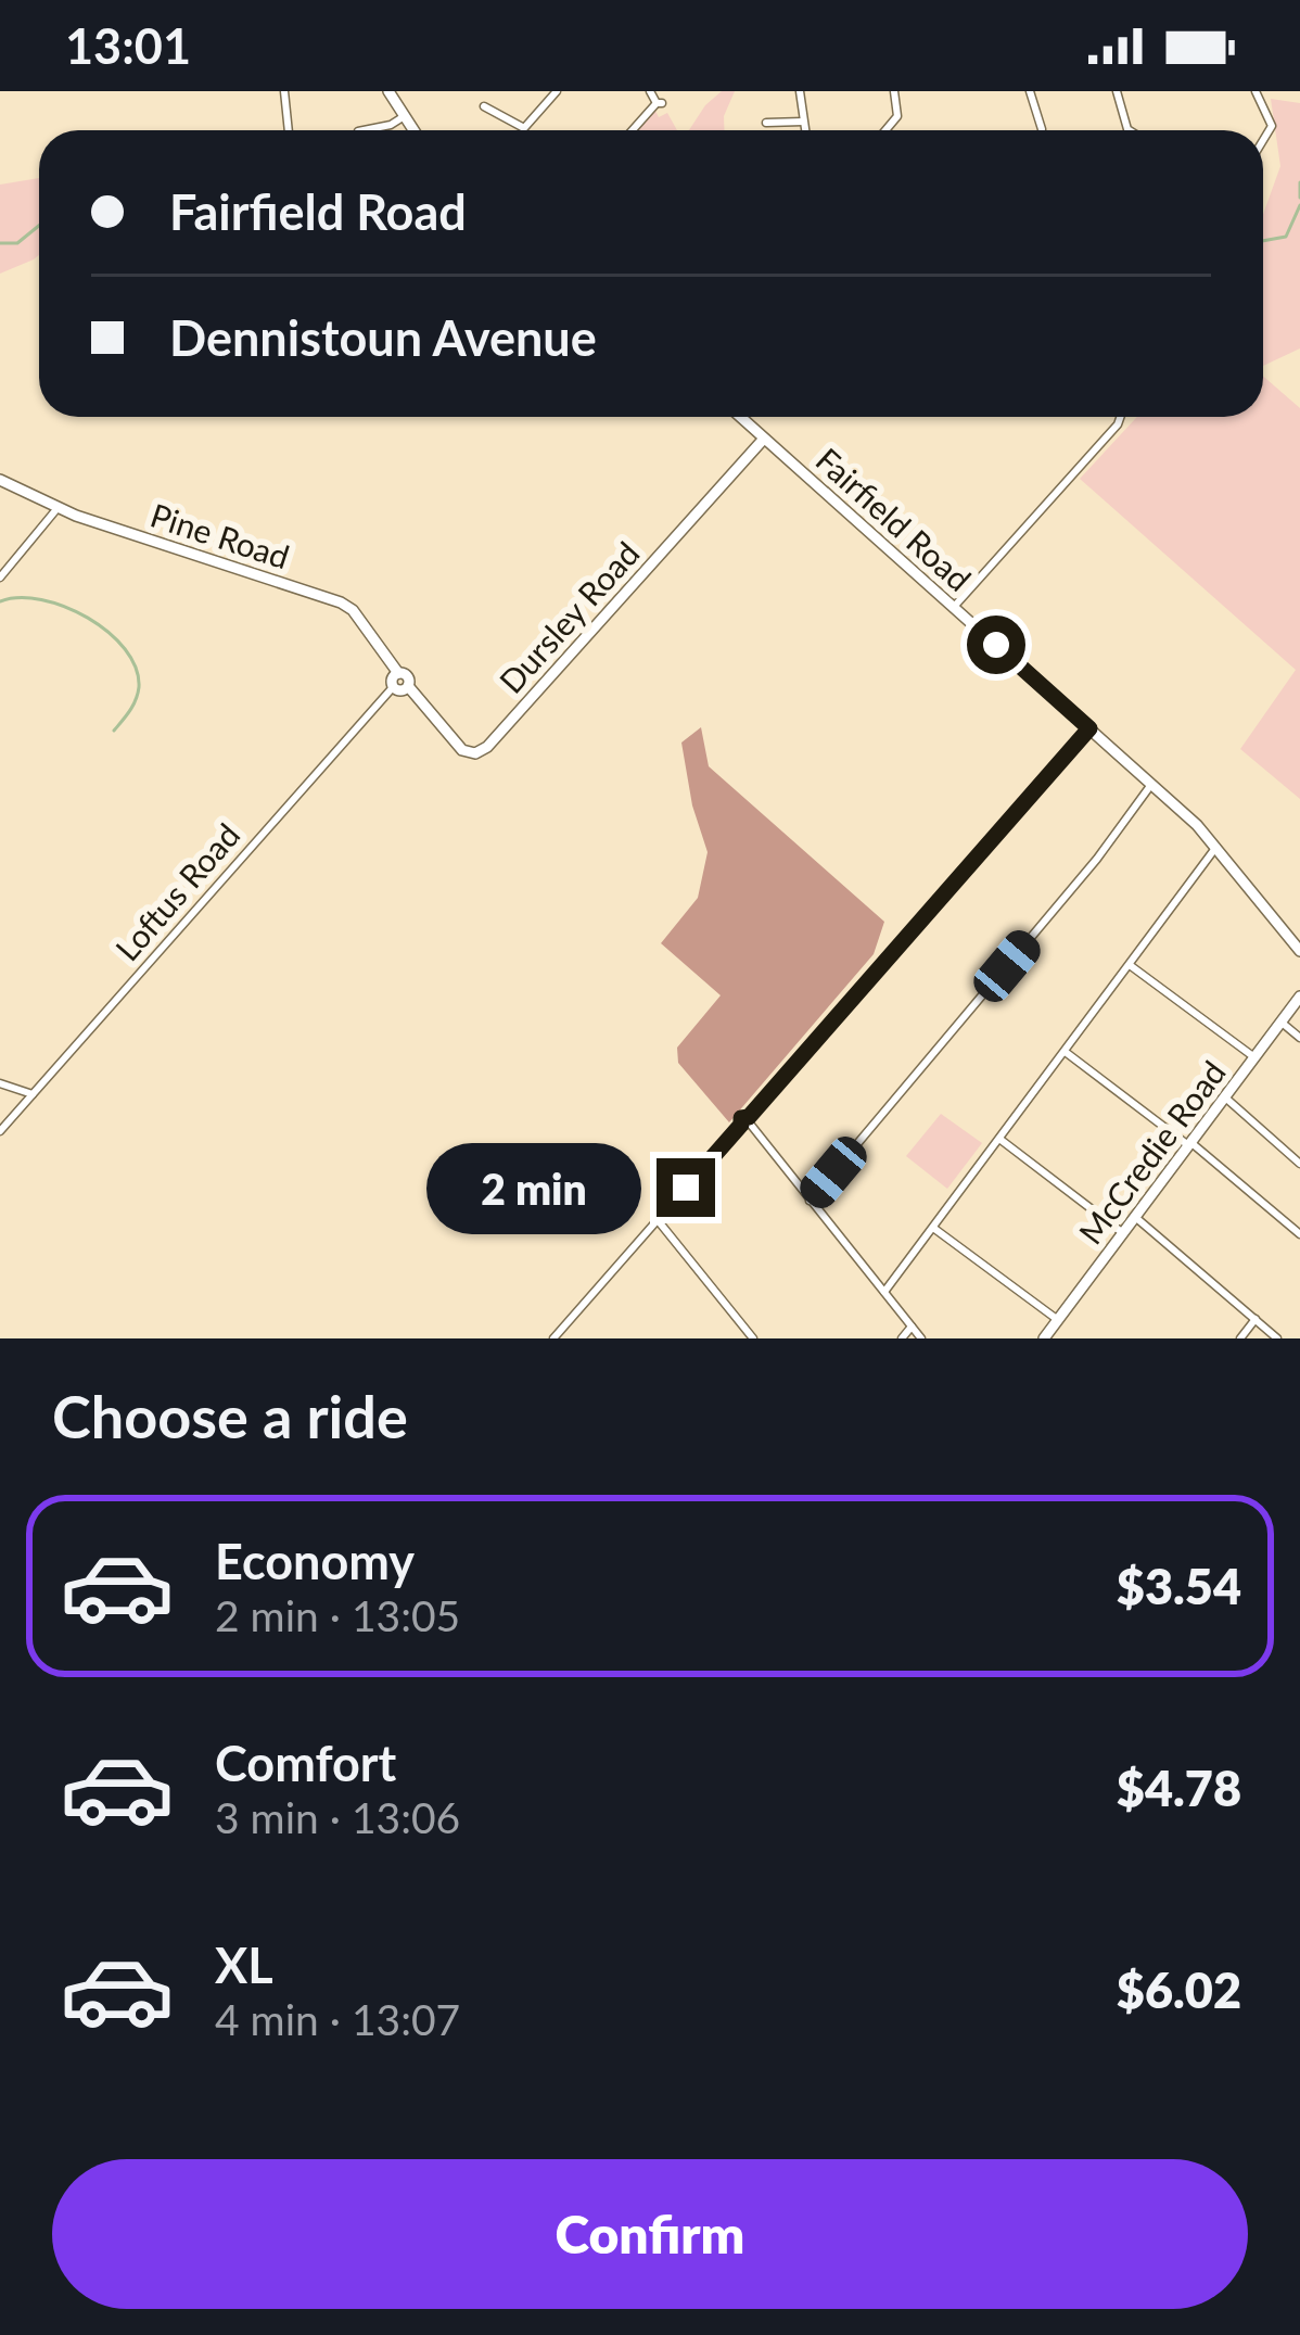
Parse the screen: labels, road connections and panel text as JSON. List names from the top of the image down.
{
  "streets": {
    "main road": [
      "Fairfield Road",
      "Pine Road",
      "Dursley Road",
      "McCredie Road"
    ],
    "street": ["Loftus Road"]
  },
  "crossings": [
    ["Fairfield Road", "Dursley Road"],
    ["Pine Road", "Dursley Road"],
    ["Pine Road", "Loftus Road"],
    ["Dursley Road", "Loftus Road"]
  ],
  "page": {
    "status": "13:01",
    "banner": ["Fairfield Road", "Dennistoun Avenue"],
    "bubble": "2 min",
    "heading": "Choose a ride",
    "list": [
      {
        "name": "Economy",
        "note": "2 min · 13:05",
        "value": "$3.54"
      },
      {
        "name": "Comfort",
        "note": "3 min · 13:06",
        "value": "$4.78"
      },
      {
        "name": "XL",
        "note": "4 min · 13:07",
        "value": "$6.02"
      }
    ],
    "buttons": "Confirm"
  }
}
